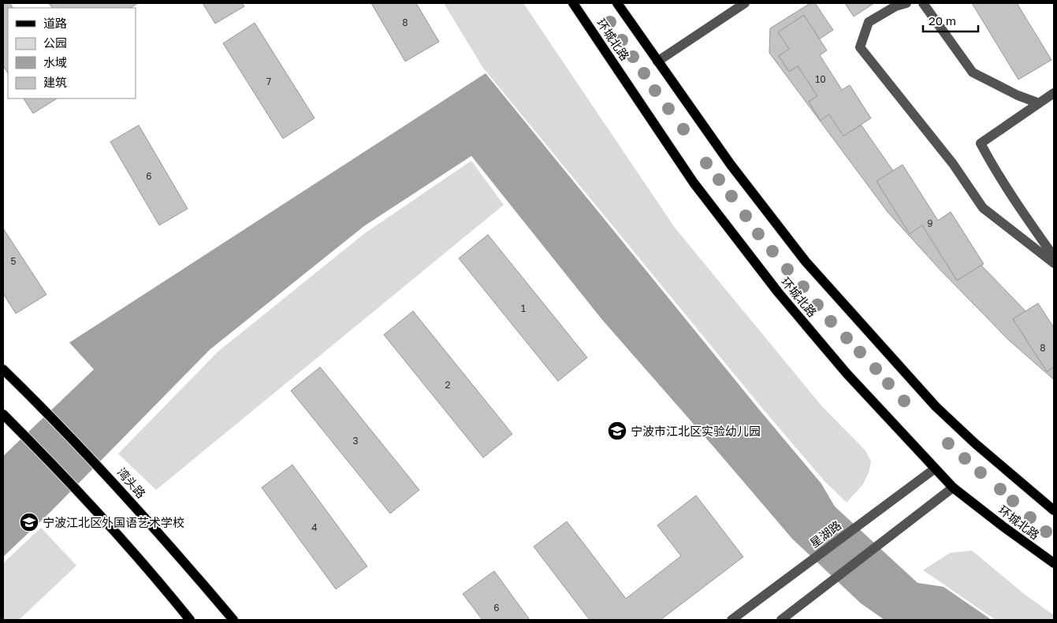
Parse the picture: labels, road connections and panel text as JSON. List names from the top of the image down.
{
  "streets": {
    "main road": ["环城北路", "湾头路"],
    "street": ["星湖路"]
  },
  "crossings": [
    ["环城北路", "星湖路"]
  ],
  "places": {
    "school or university": ["宁波市江北区实验幼儿园", "宁波江北区外国语艺术学校"]
  },
  "house_numbers": [
    "8",
    "10",
    "7",
    "6",
    "9",
    "5",
    "1",
    "8",
    "2",
    "3",
    "4",
    "6"
  ],
  "legend": [
    "道路",
    "公园",
    "水域",
    "建筑"
  ],
  "scale_bar": "20 m"
}
